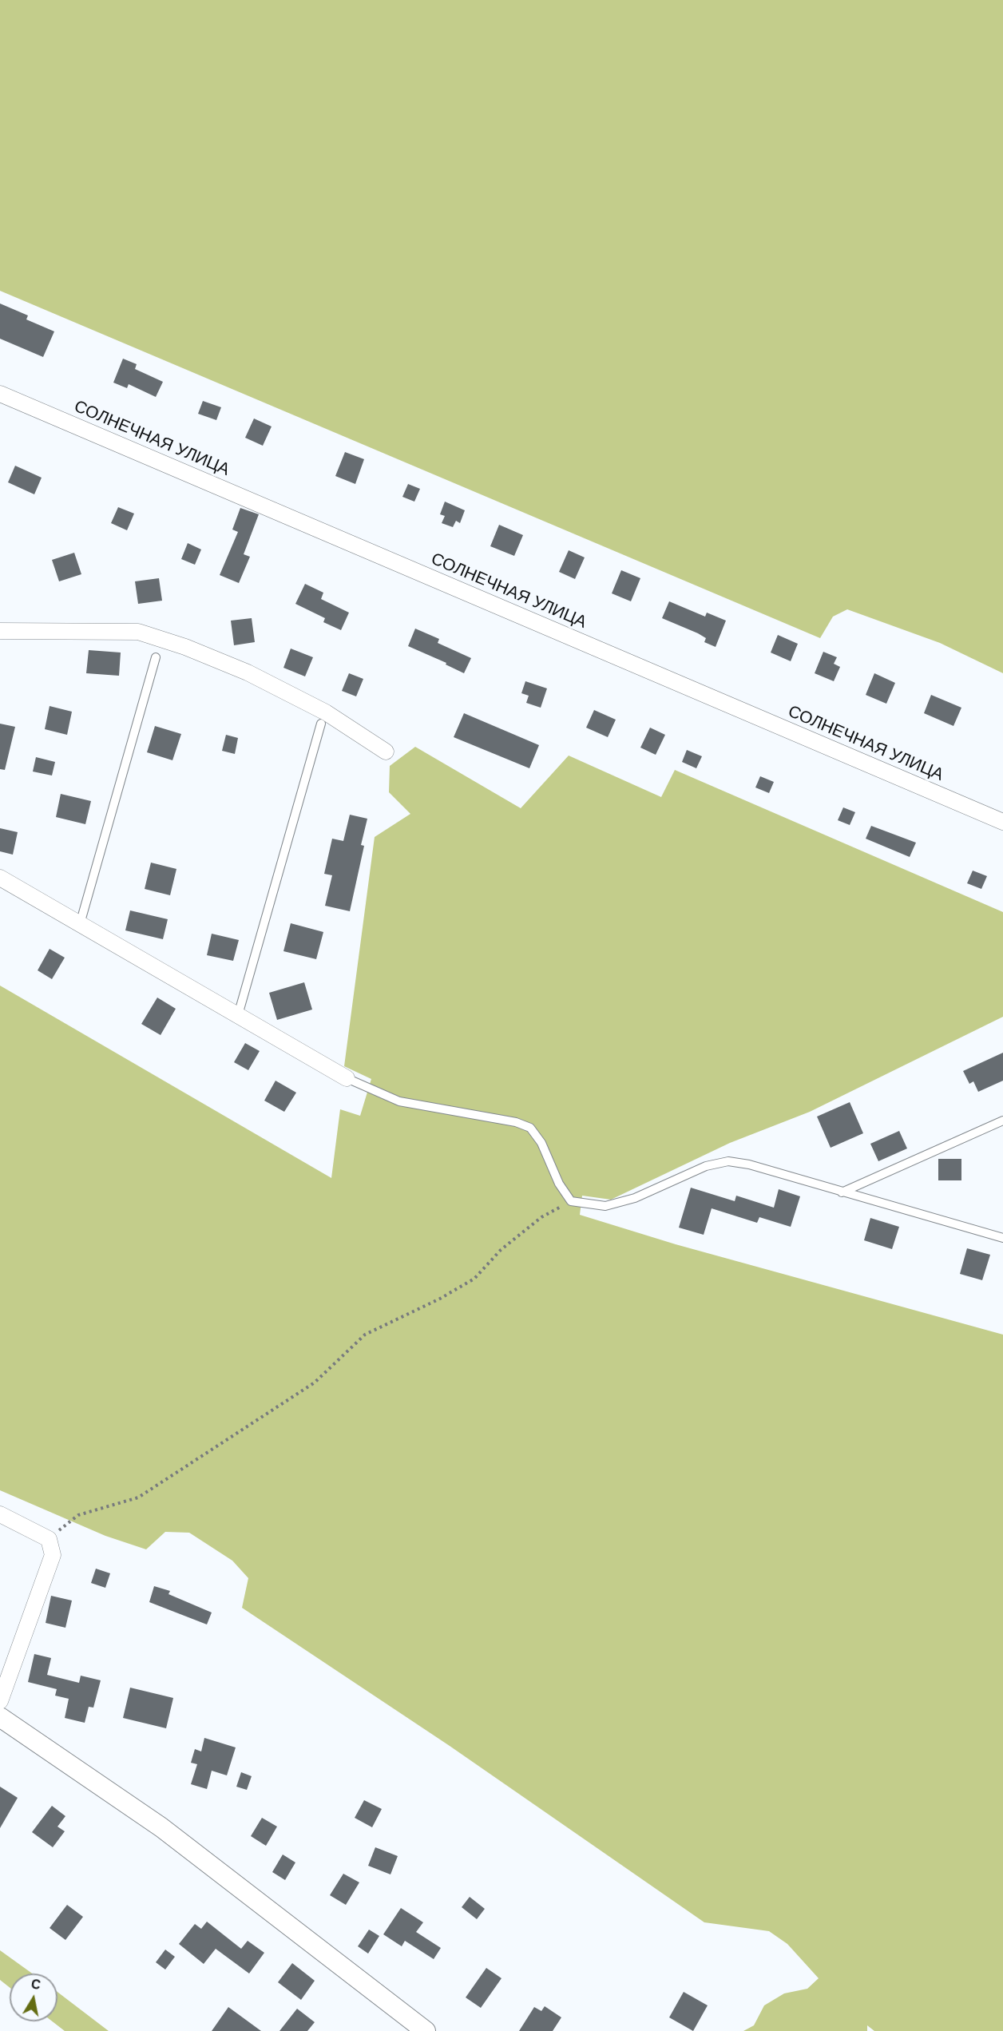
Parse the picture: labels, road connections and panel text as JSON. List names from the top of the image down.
{
  "streets": {
    "street": ["СОЛНЕЧНАЯ УЛИЦА"]
  },
  "north": "top"
}
